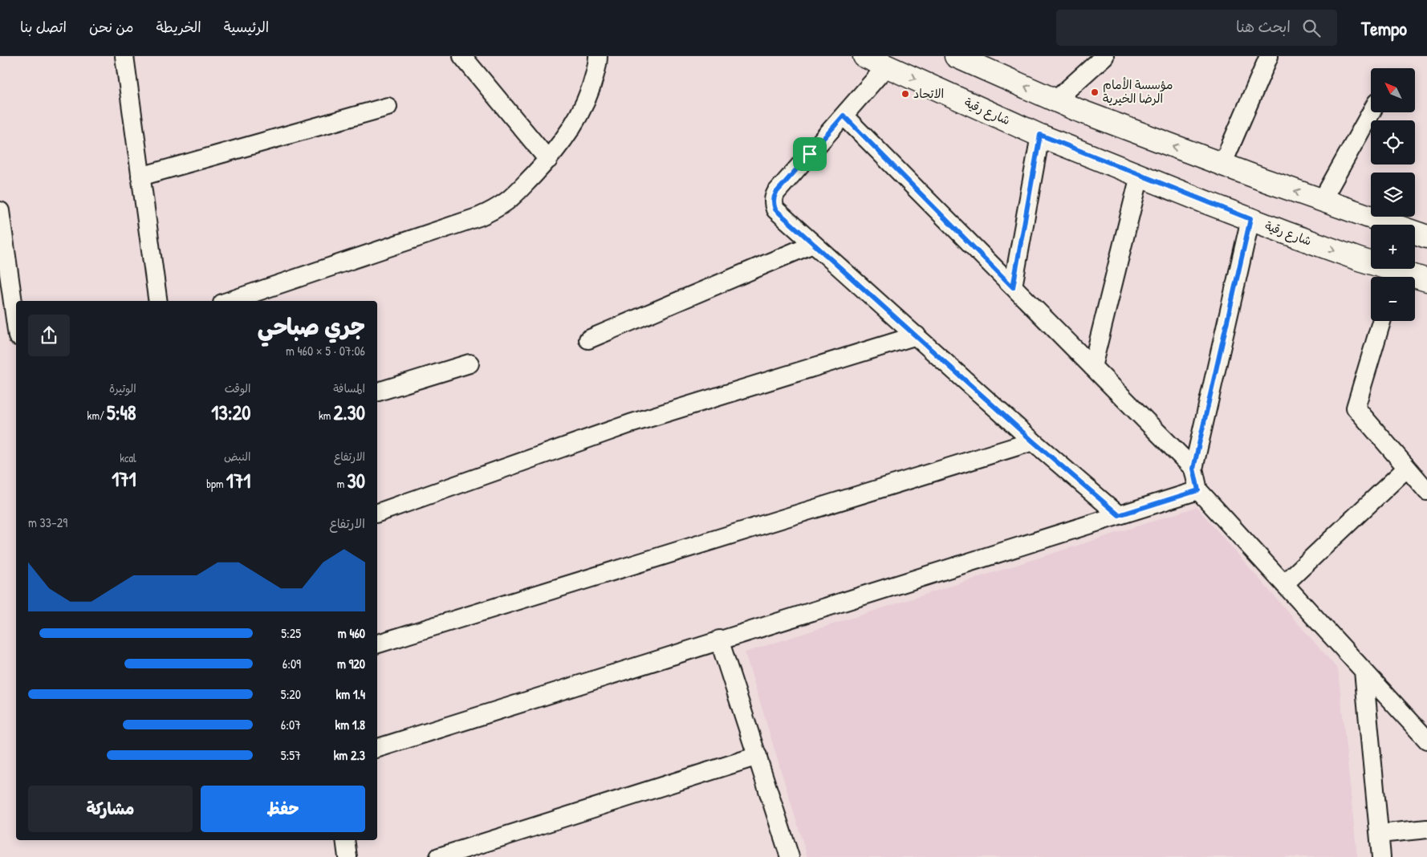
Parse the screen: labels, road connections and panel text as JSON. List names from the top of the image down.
{
  "streets": {
    "street": ["شارع رقية"]
  },
  "places": ["مؤسسة الأمام الرضا الخيرية", "الاتحاد"],
  "north": "top left",
  "page": {
    "header": "Tempo",
    "search": "ابحث هنا",
    "nav": [
      "الرئيسية",
      "الخريطة",
      "من نحن",
      "اتصل بنا"
    ],
    "map_buttons": ["+", "−"],
    "heading": ["جري صباحي", "07:06 · 5 × 460 m"],
    "stats": [
      ["المسافة", "2.30 km"],
      ["الوقت", "13:20"],
      ["الوتيرة", "5:48 /km"],
      ["الارتفاع", "30 m"],
      ["النبض", "171 bpm"],
      ["kcal", "171"]
    ],
    "chart": ["الارتفاع", "29–33 m"],
    "list": [
      {
        "name": "460 m",
        "note": "5:25"
      },
      {
        "name": "920 m",
        "note": "6:09"
      },
      {
        "name": "1.4 km",
        "note": "5:20"
      },
      {
        "name": "1.8 km",
        "note": "6:07"
      },
      {
        "name": "2.3 km",
        "note": "5:57"
      }
    ],
    "buttons": ["حفظ", "مشاركة"]
  }
}
